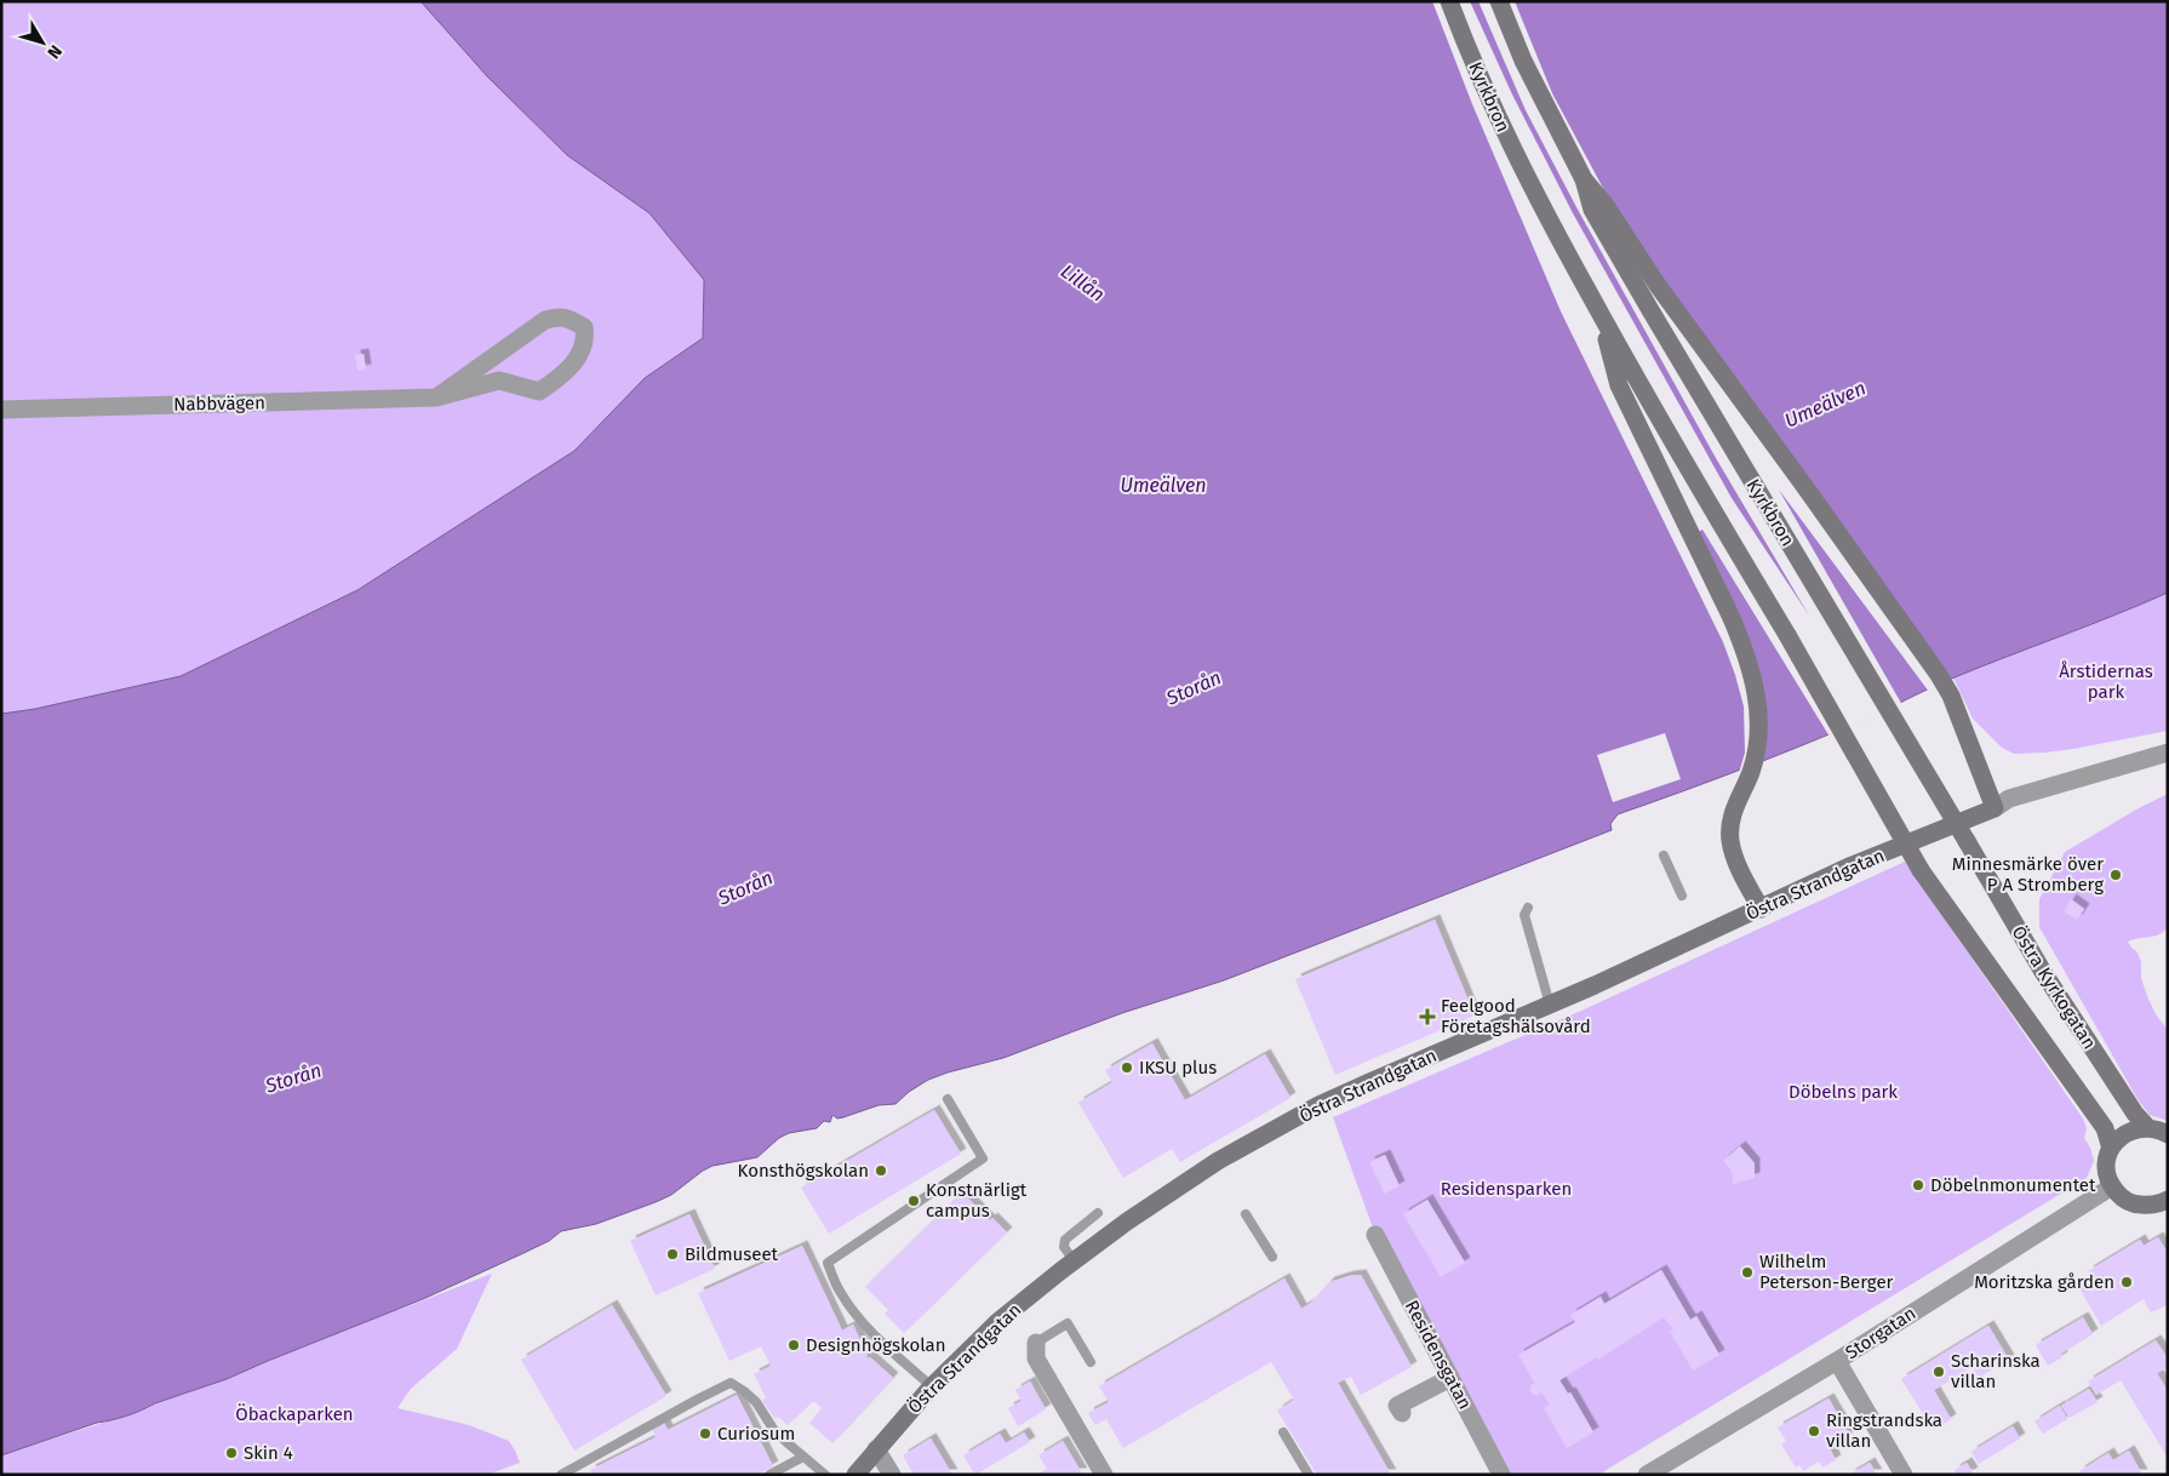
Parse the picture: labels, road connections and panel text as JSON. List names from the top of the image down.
{
  "streets": {
    "street": [
      "Kyrkbron",
      "Nabbvägen",
      "Östra Strandgatan",
      "Östra Kyrkogatan",
      "Storgatan",
      "Residensgatan"
    ]
  },
  "crossings": [
    ["Kyrkbron", "Östra Strandgatan"],
    ["Kyrkbron", "Östra Kyrkogatan"],
    ["Östra Kyrkogatan", "Storgatan"]
  ],
  "water": ["Lillån", "Umeälven", "Storån"],
  "parks": [
    "Årstidernas park",
    "Döbelns park",
    "Residensparken",
    "Öbackaparken"
  ],
  "places": {
    "other": [
      "Minnesmärke över P A Stromberg",
      "IKSU plus",
      "Konsthögskolan",
      "Döbelnmonumentet",
      "Konstnärligt campus",
      "Bildmuseet",
      "Wilhelm Peterson-Berger",
      "Moritzska gården",
      "Designhögskolan",
      "Scharinska villan",
      "Ringstrandska villan",
      "Curiosum",
      "Skin 4"
    ],
    "health": ["Feelgood Företagshälsovård"]
  },
  "north": "bottom right"
}
